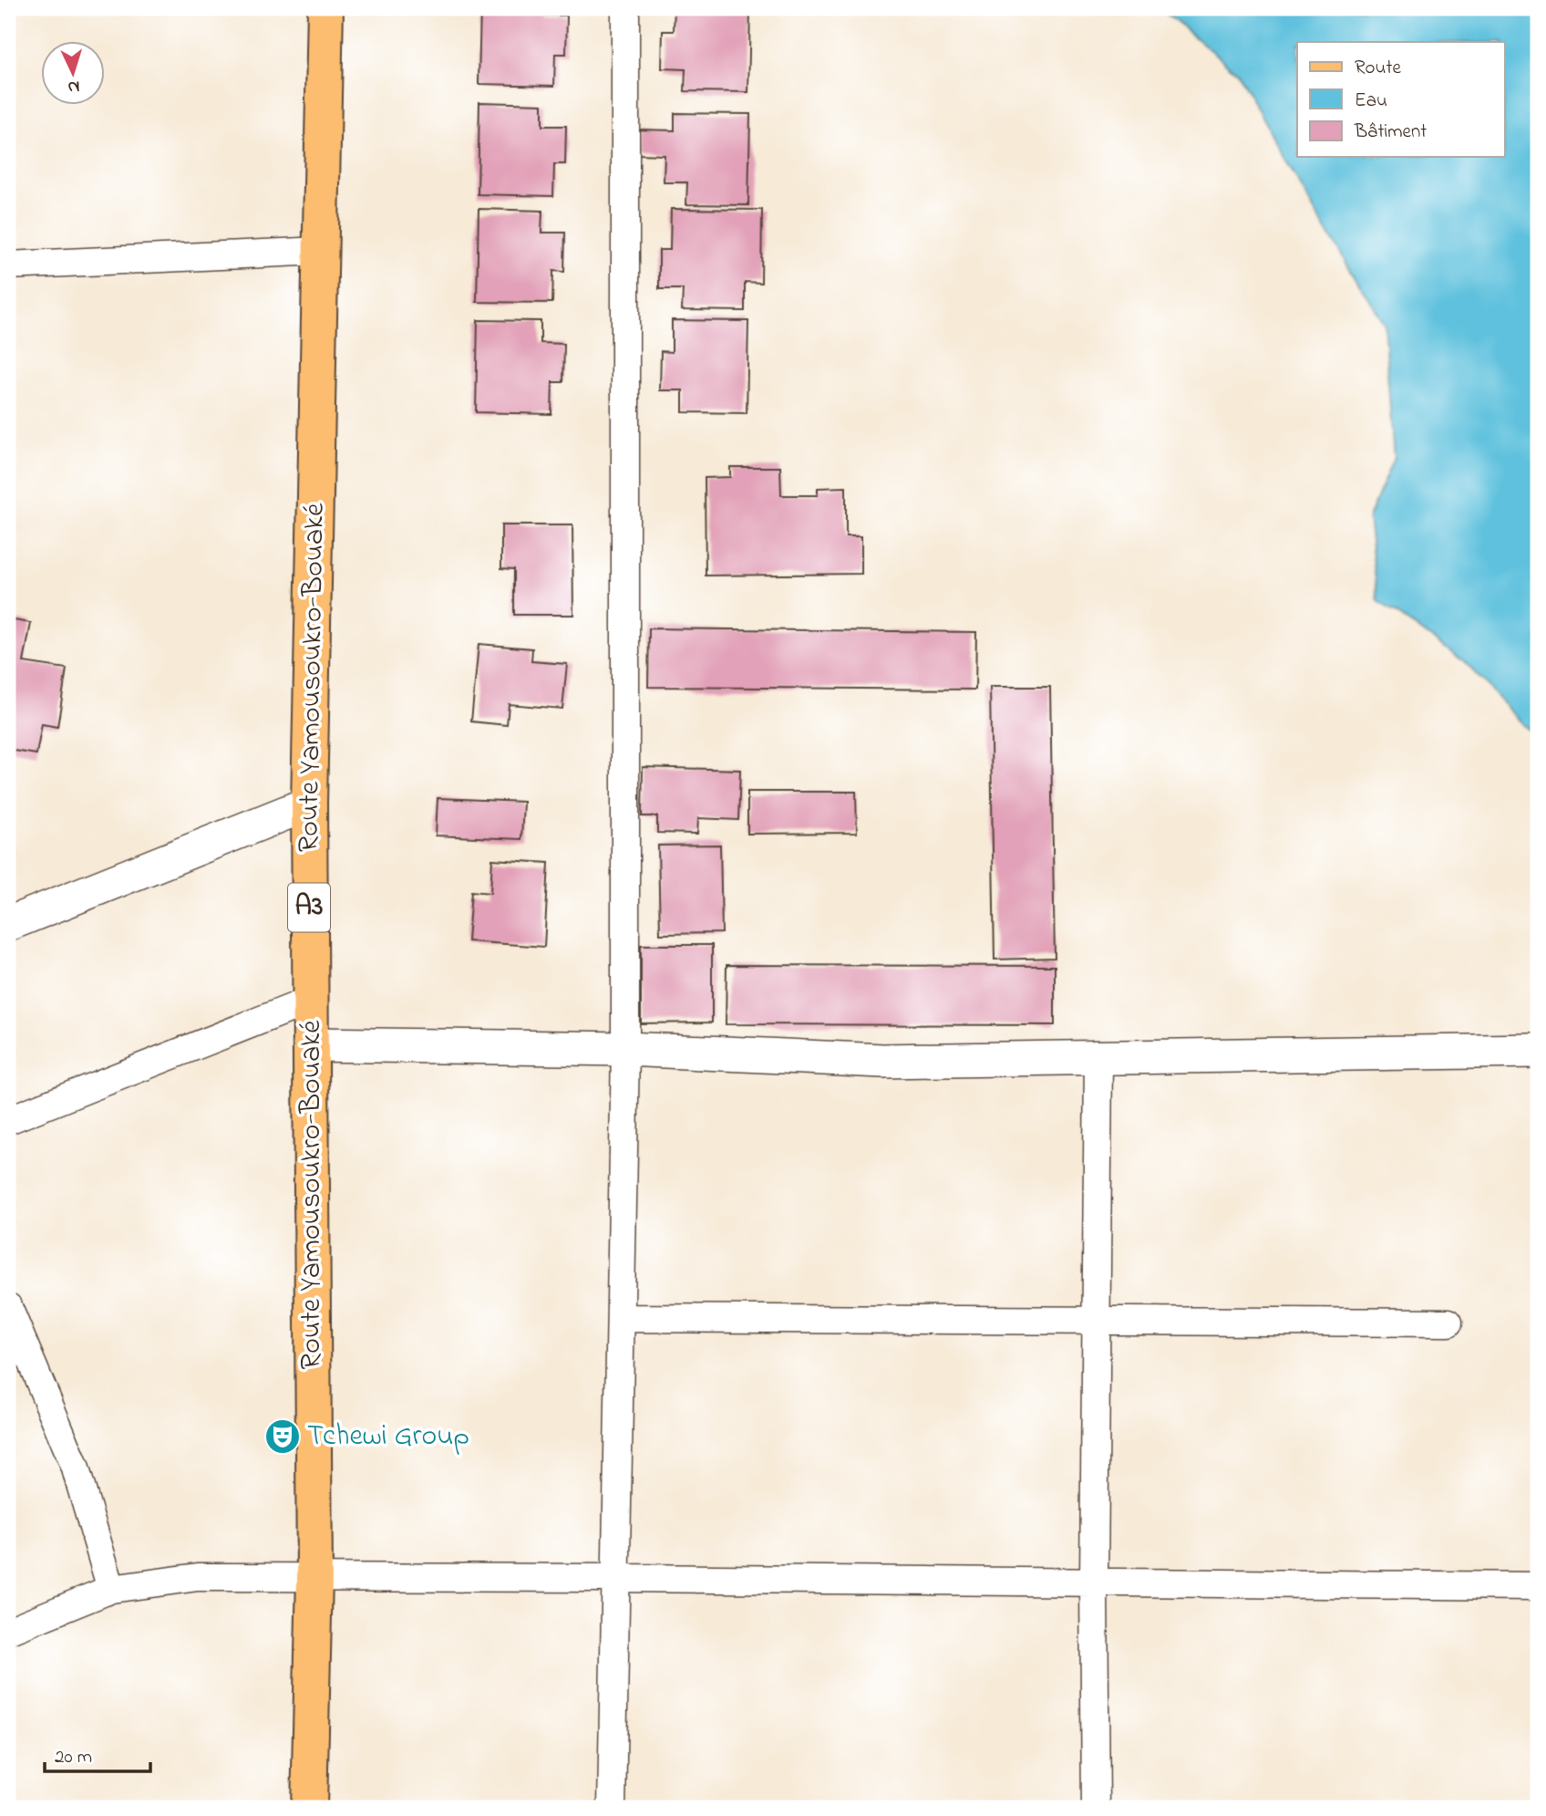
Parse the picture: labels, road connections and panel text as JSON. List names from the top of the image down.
{
  "streets": {
    "main road": ["Route Yamousoukro-Bouaké", "A3"]
  },
  "places": {
    "theatre": ["Tchewi Group"]
  },
  "legend": ["Route", "Eau", "Bâtiment"],
  "scale_bar": "20 m",
  "north": "bottom"
}
